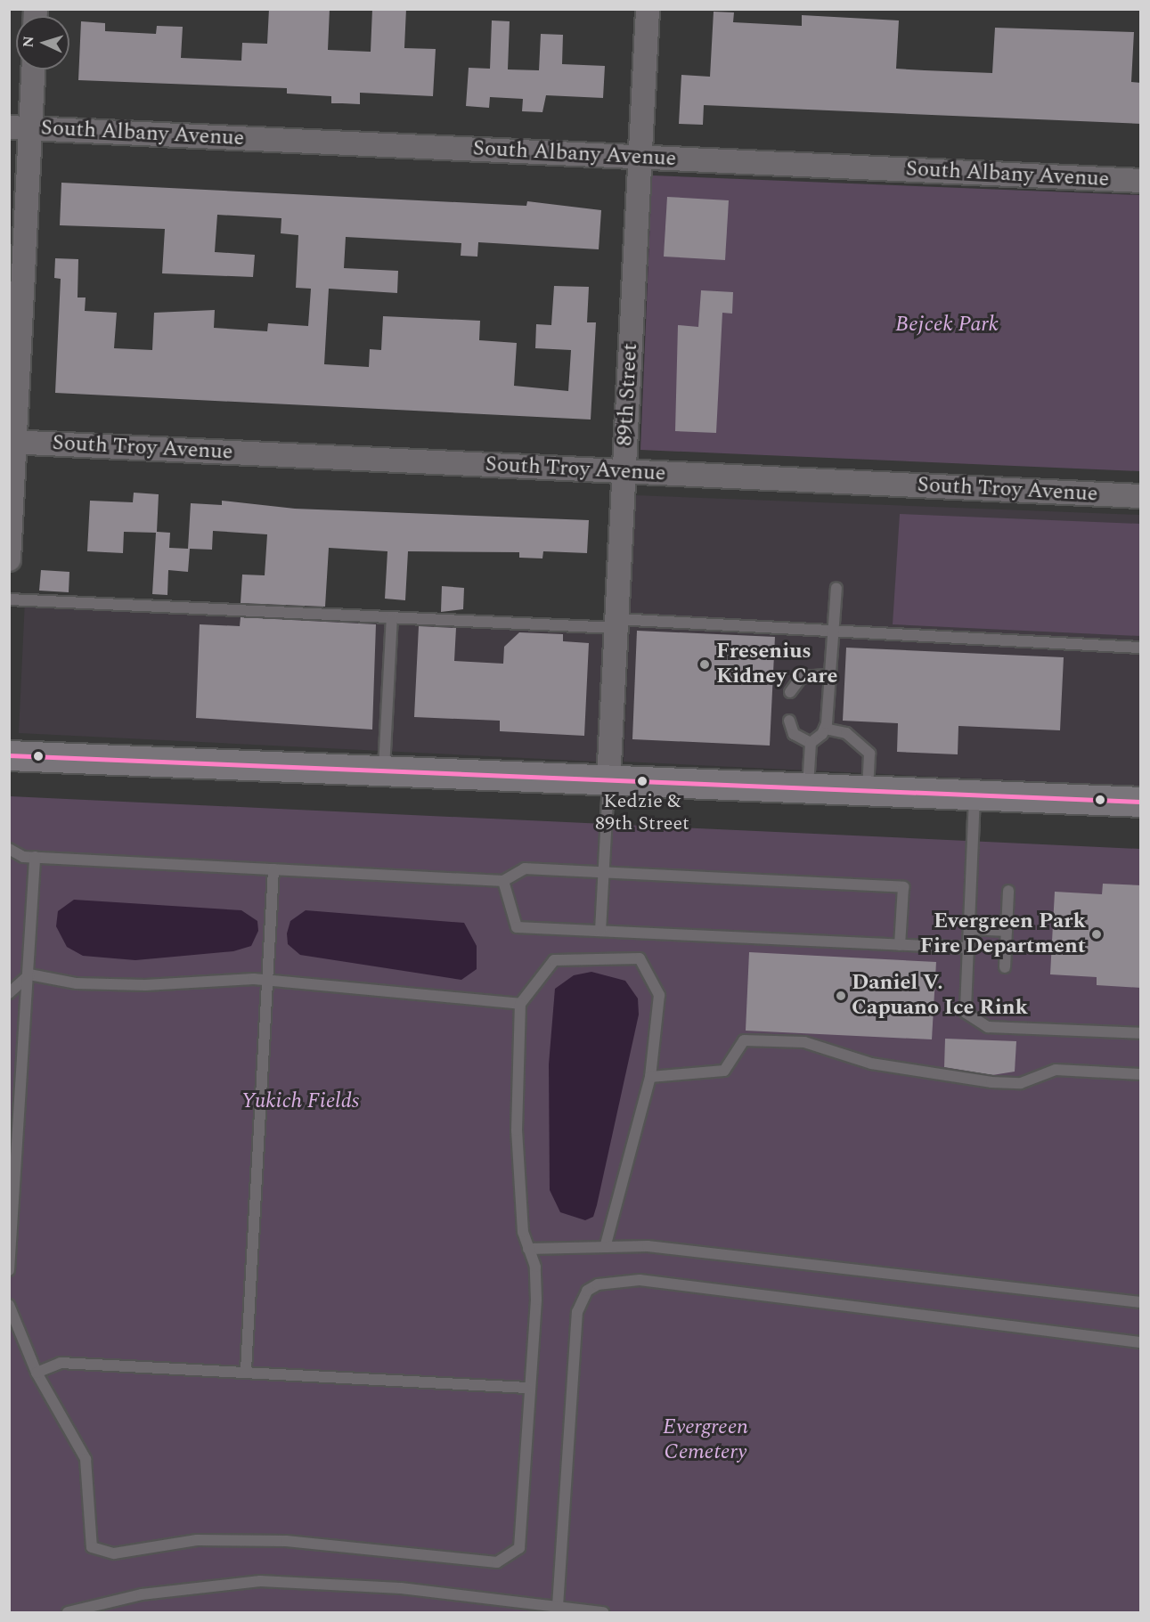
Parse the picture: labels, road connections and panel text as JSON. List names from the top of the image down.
{
  "streets": {
    "street": ["South Albany Avenue", "89th Street", "South Troy Avenue"]
  },
  "crossings": [
    ["South Albany Avenue", "89th Street"],
    ["89th Street", "South Troy Avenue"]
  ],
  "parks": ["Bejcek Park", "Yukich Fields", "Evergreen Cemetery"],
  "places": [
    "Fresenius Kidney Care",
    "Kedzie & 89th Street",
    "Evergreen Park Fire Department",
    "Daniel V. Capuano Ice Rink"
  ],
  "north": "left"
}
